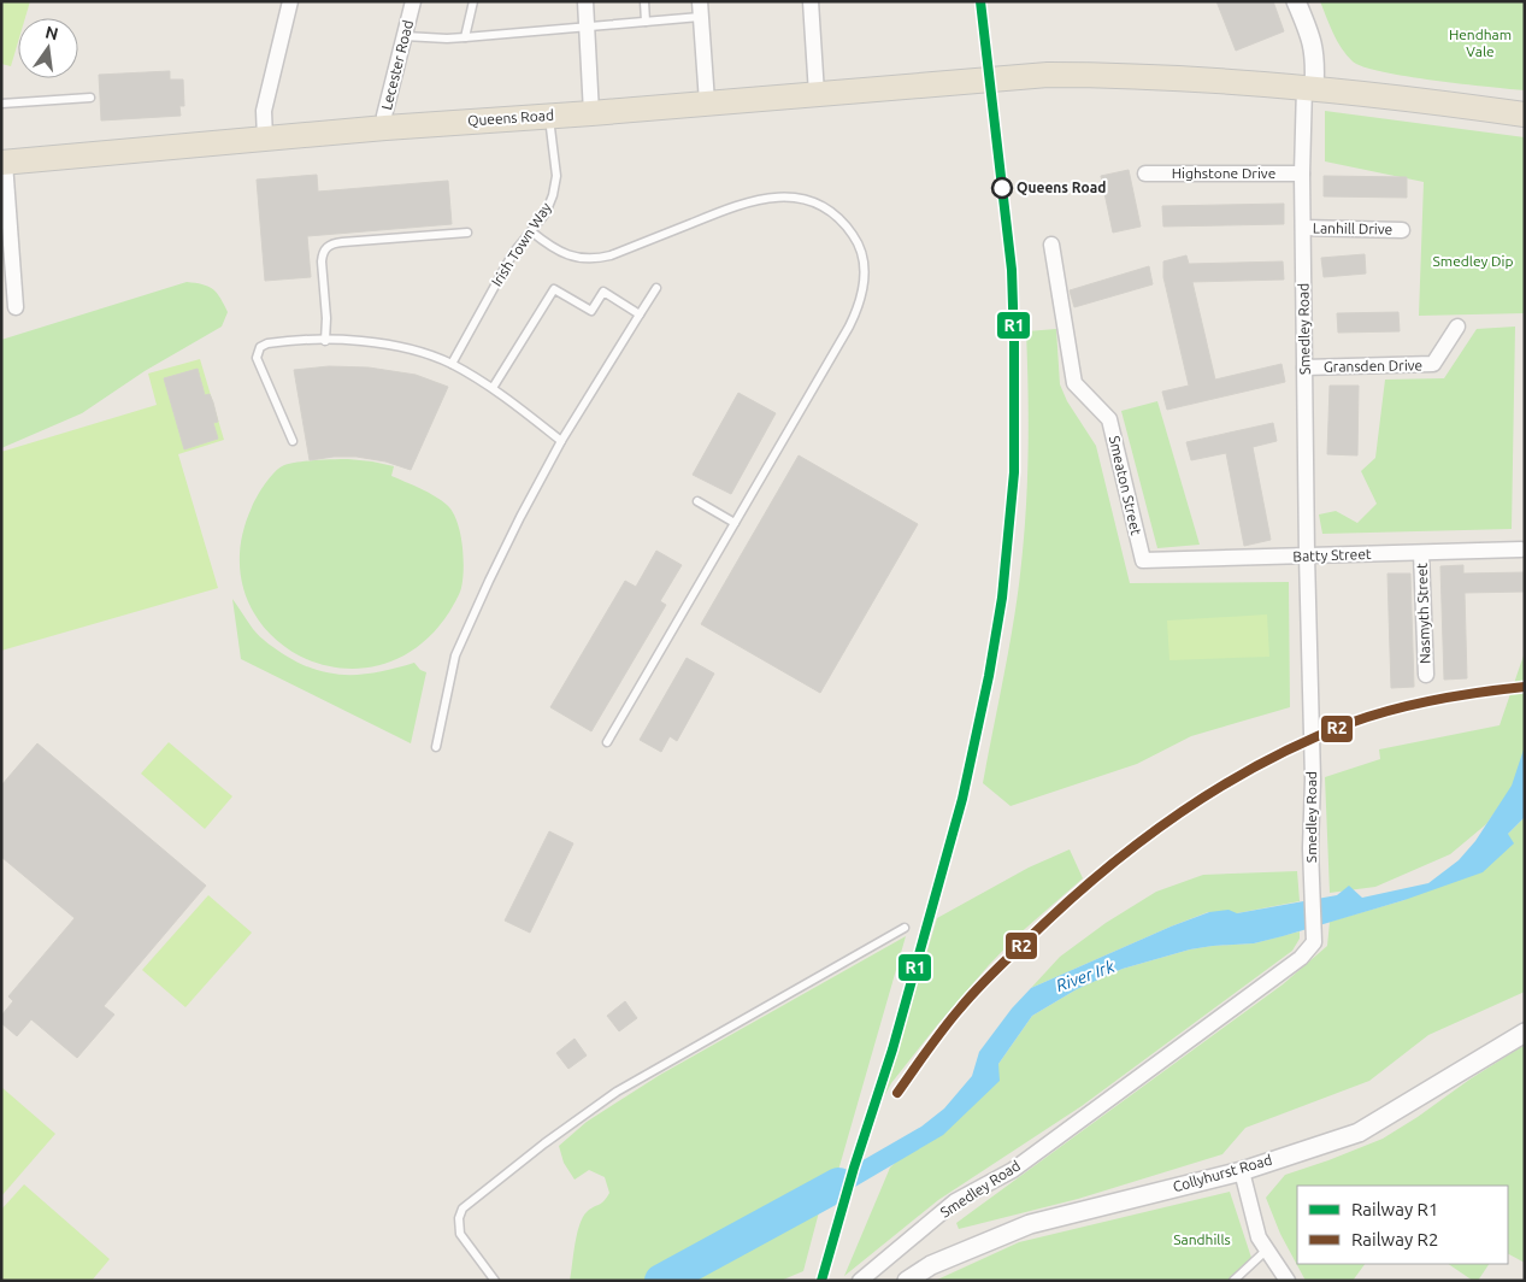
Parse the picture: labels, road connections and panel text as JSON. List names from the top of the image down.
{
  "streets": {
    "highway": ["Queens Road"],
    "street": [
      "Lecester Road",
      "Highstone Drive",
      "Lanhill Drive",
      "Smedley Road",
      "Gransden Drive",
      "Smeaton Street",
      "Batty Street",
      "Nasmyth Street",
      "Collyhurst Road"
    ],
    "lane": ["Irish Town Way"]
  },
  "crossings": [
    ["Lecester Road", "Queens Road"],
    ["Queens Road", "Irish Town Way"],
    ["Queens Road", "Smedley Road"],
    ["Highstone Drive", "Smedley Road"],
    ["Lanhill Drive", "Smedley Road"],
    ["Smedley Road", "Gransden Drive"],
    ["Smedley Road", "Batty Street"],
    ["Smeaton Street", "Batty Street"],
    ["Batty Street", "Nasmyth Street"]
  ],
  "water": ["River Irk"],
  "parks": ["Hendham Vale", "Smedley Dip", "Sandhills"],
  "places": ["Queens Road"],
  "lines": ["rail line R1", "rail line R2"],
  "legend": ["Railway R1", "Railway R2"],
  "north": "top"
}
